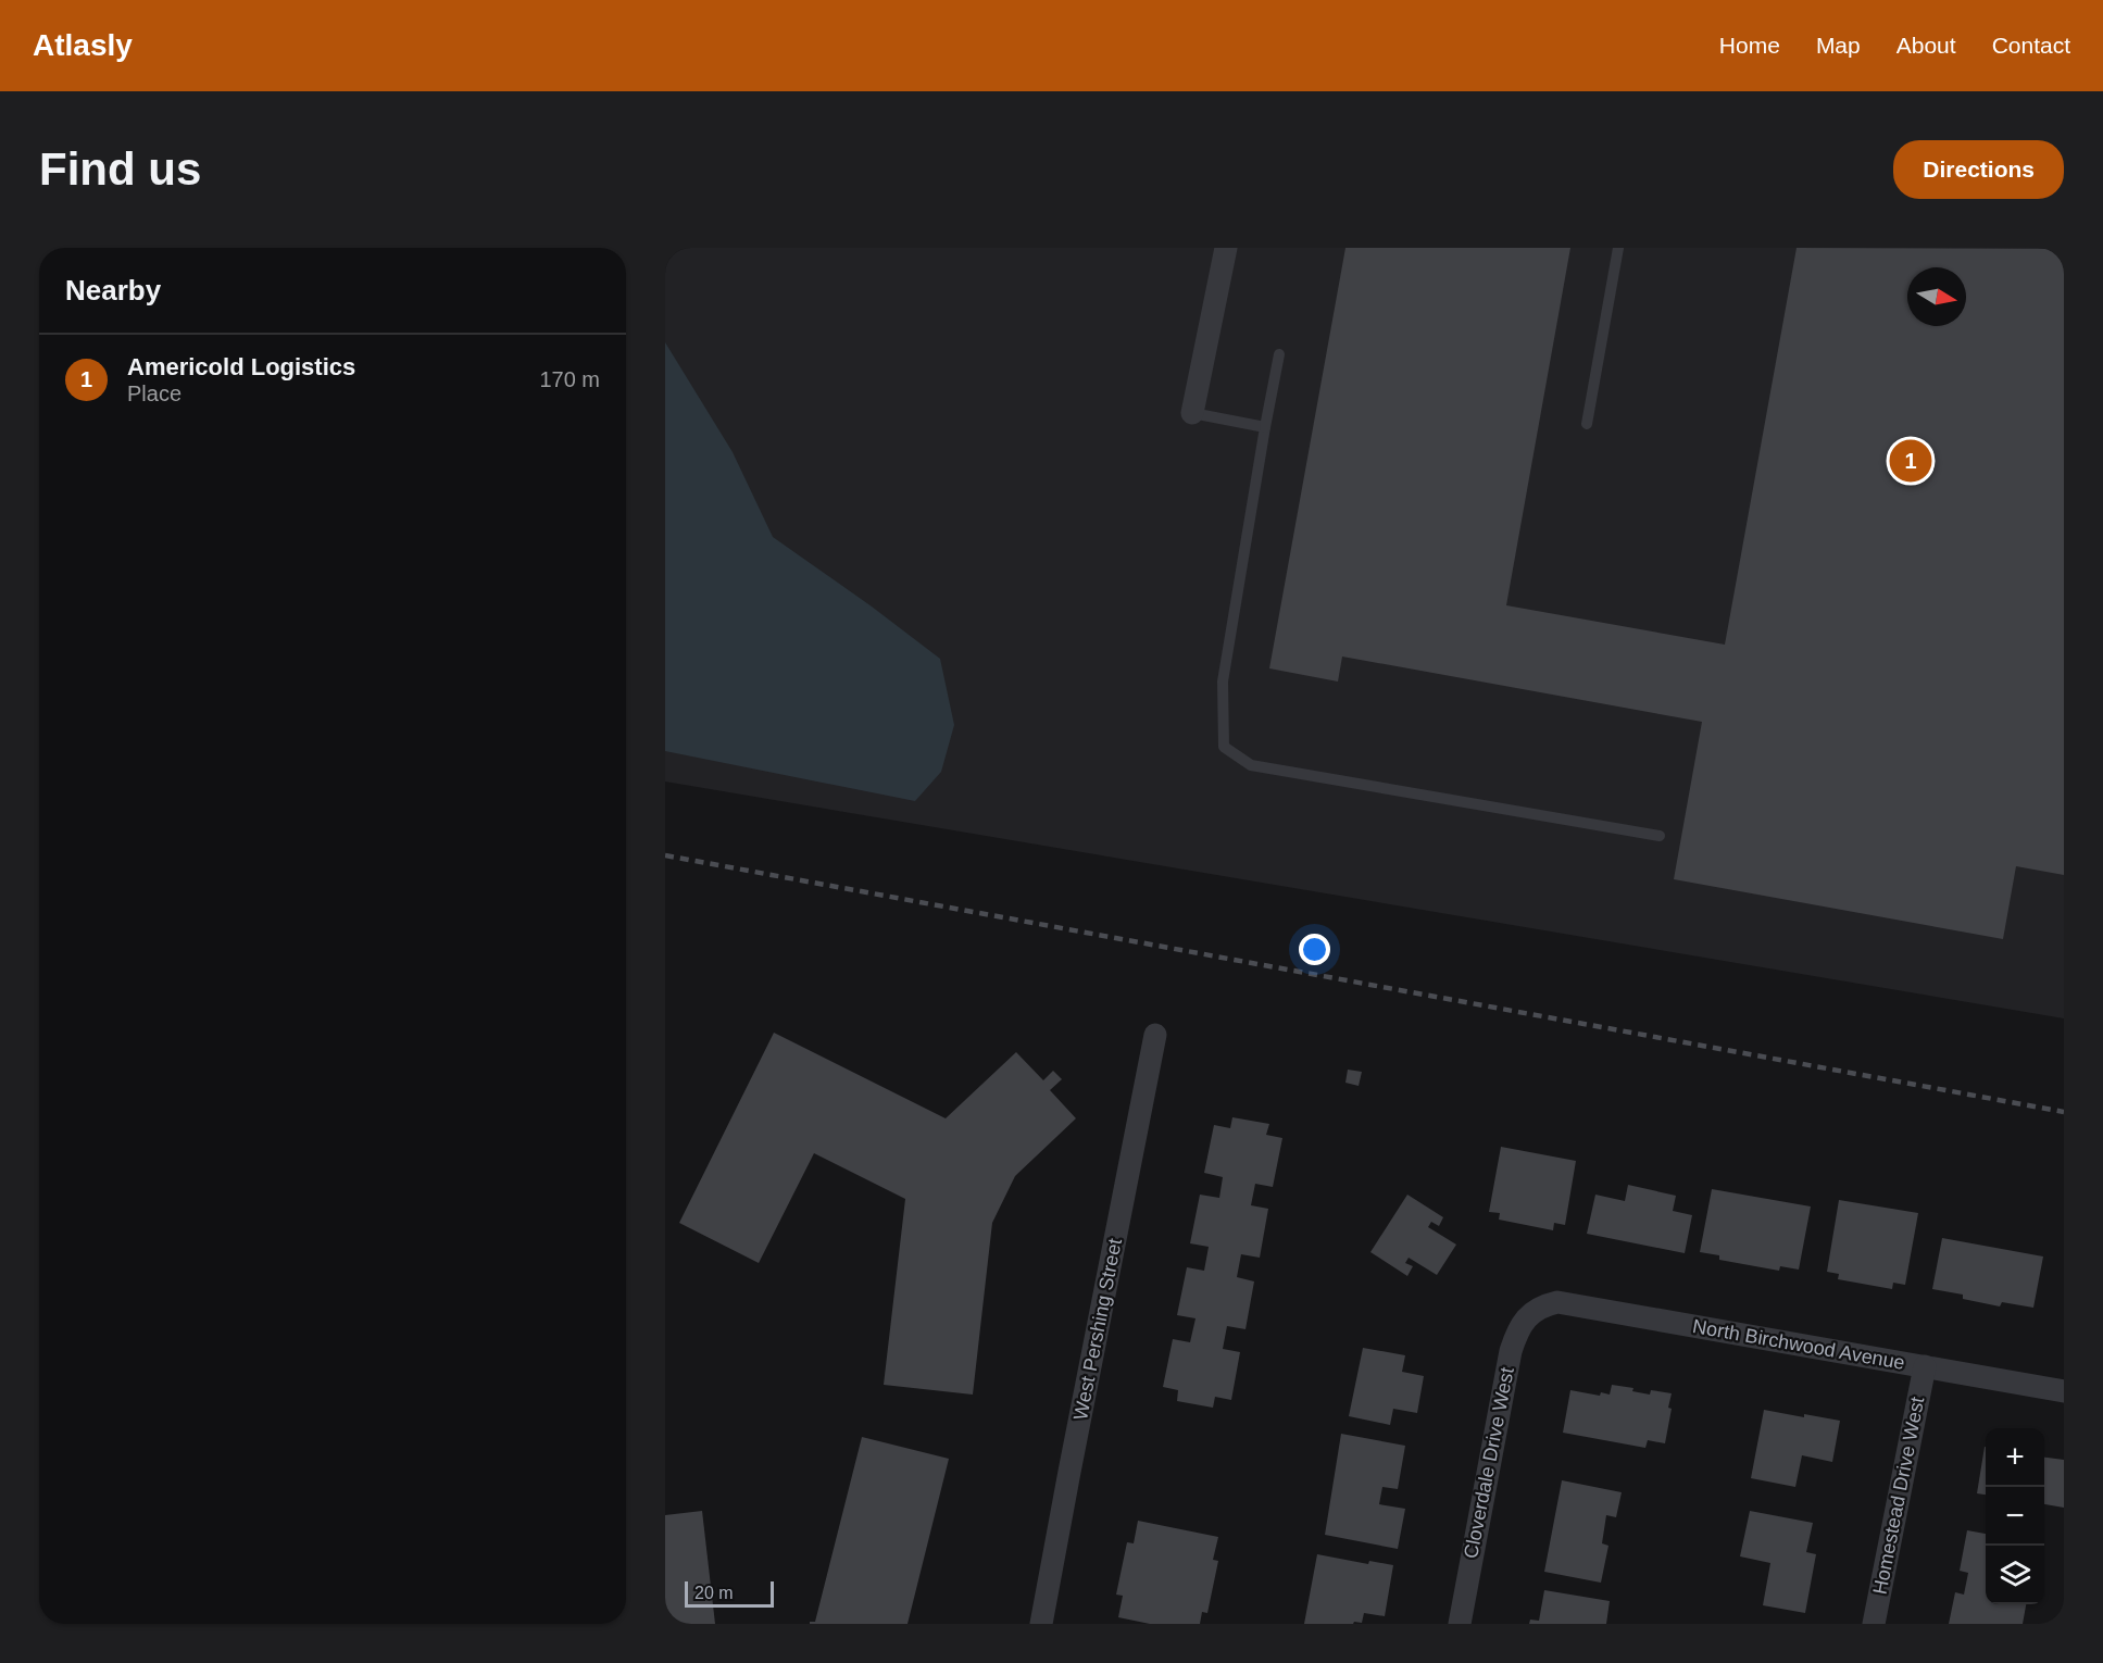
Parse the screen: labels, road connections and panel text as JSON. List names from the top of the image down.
{
  "streets": {
    "street": [
      "West Pershing Street",
      "North Birchwood Avenue",
      "Cloverdale Drive West",
      "Homestead Drive West"
    ]
  },
  "crossings": [
    ["North Birchwood Avenue", "Cloverdale Drive West"],
    ["North Birchwood Avenue", "Homestead Drive West"]
  ],
  "scale_bar": "20 m",
  "north": "right",
  "page": {
    "header": "Atlasly",
    "nav": [
      "Home",
      "Map",
      "About",
      "Contact"
    ],
    "buttons": "Directions",
    "title": "Find us",
    "heading": "Nearby",
    "list": [
      {
        "mark": "1",
        "name": "Americold Logistics",
        "note": "Place",
        "value": "170 m"
      }
    ],
    "pins": "1",
    "map_buttons": ["+", "−"],
    "scale": "20 m"
  }
}
